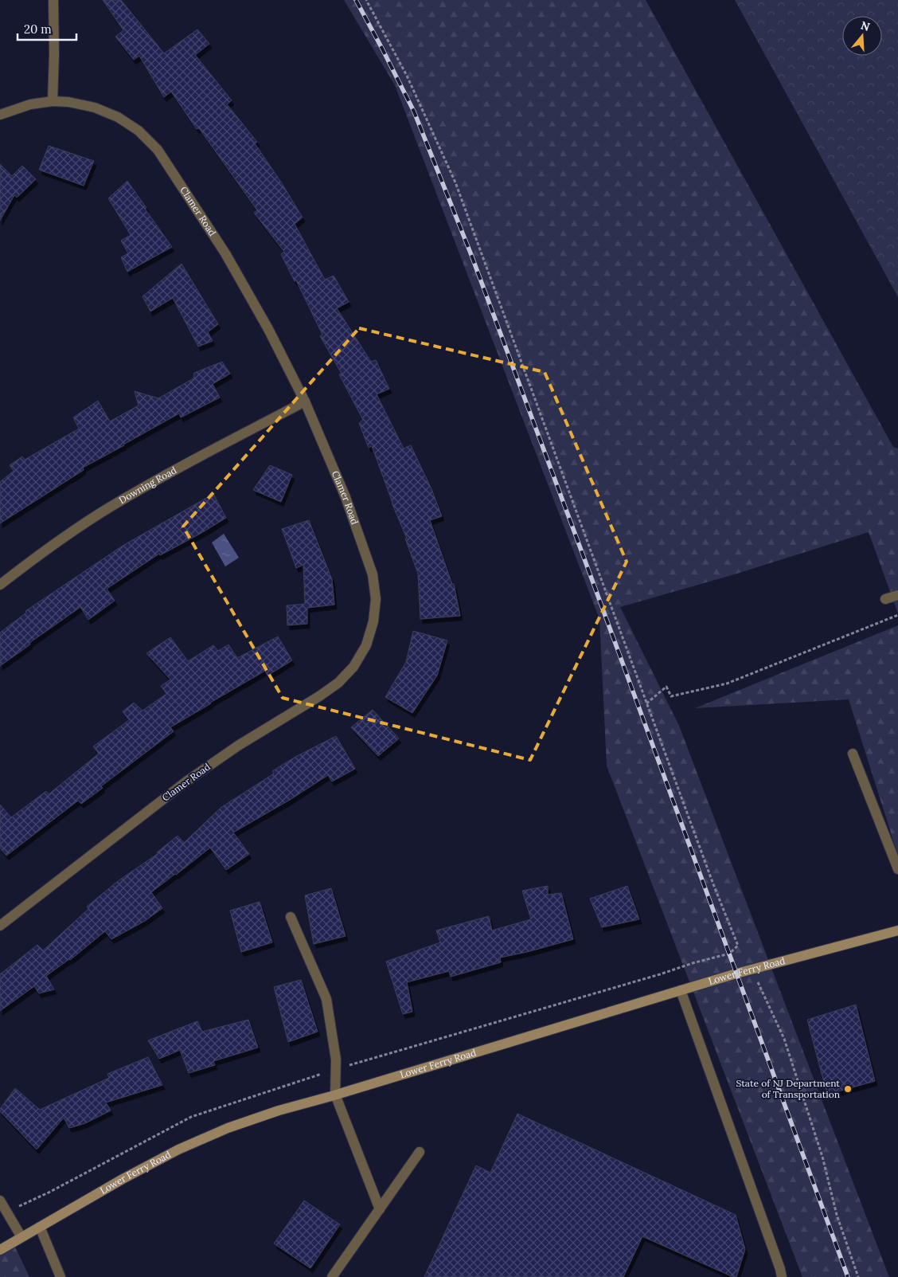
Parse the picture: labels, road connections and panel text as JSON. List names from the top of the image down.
{
  "streets": {
    "street": ["Clamer Road", "Downing Road", "Lower Ferry Road"]
  },
  "crossings": [
    ["Clamer Road", "Downing Road"]
  ],
  "places": ["State of NJ Department of Transportation"],
  "scale_bar": "20 m",
  "north": "top"
}
